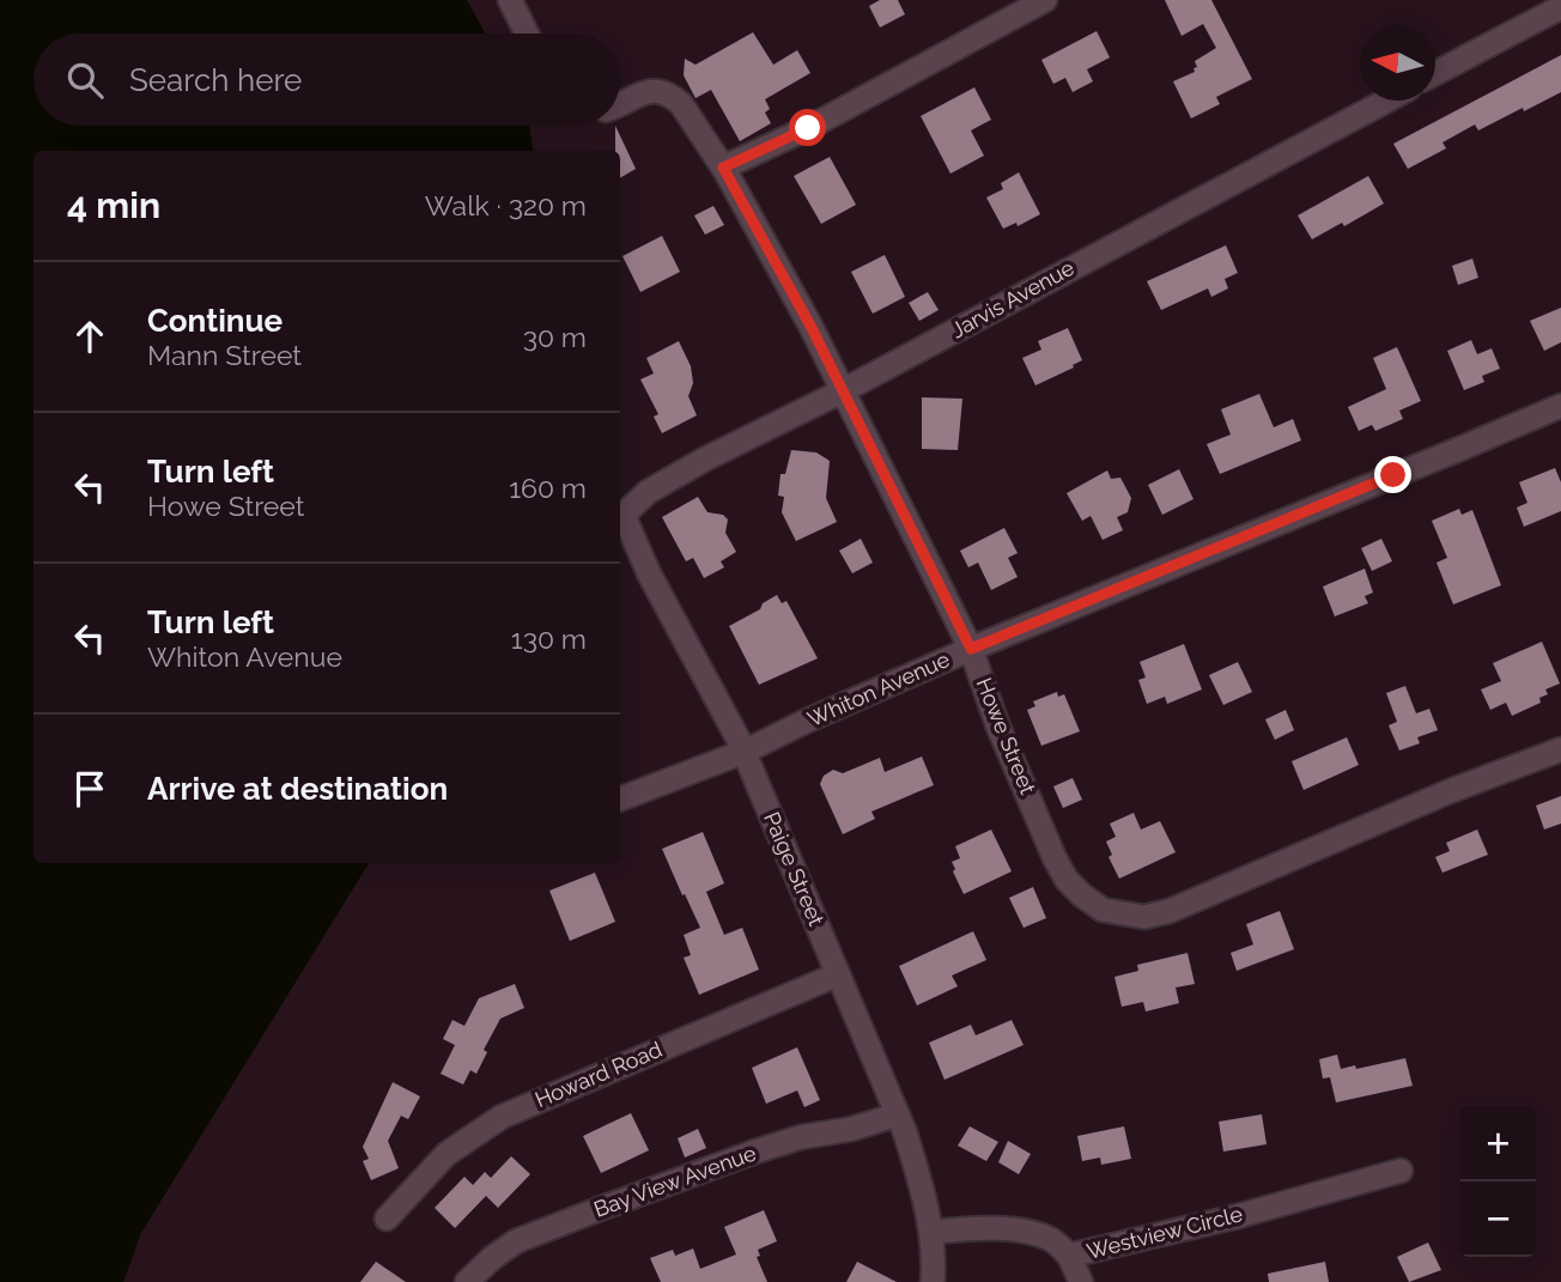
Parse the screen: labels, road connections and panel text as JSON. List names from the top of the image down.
{
  "streets": {
    "street": [
      "Jarvis Avenue",
      "Whiton Avenue",
      "Howe Street",
      "Paige Street",
      "Howard Road",
      "Bay View Avenue",
      "Westview Circle"
    ]
  },
  "crossings": [
    ["Jarvis Avenue", "Howe Street"],
    ["Jarvis Avenue", "Paige Street"],
    ["Whiton Avenue", "Howe Street"],
    ["Whiton Avenue", "Paige Street"],
    ["Paige Street", "Howard Road"],
    ["Paige Street", "Bay View Avenue"],
    ["Paige Street", "Westview Circle"]
  ],
  "north": "left",
  "page": {
    "search": "Search here",
    "heading": ["4 min", "Walk · 320 m"],
    "list": [
      ["Continue", "Mann Street", "30 m"],
      ["Turn left", "Howe Street", "160 m"],
      ["Turn left", "Whiton Avenue", "130 m"],
      "Arrive at destination"
    ],
    "map_buttons": ["+", "−"]
  }
}
